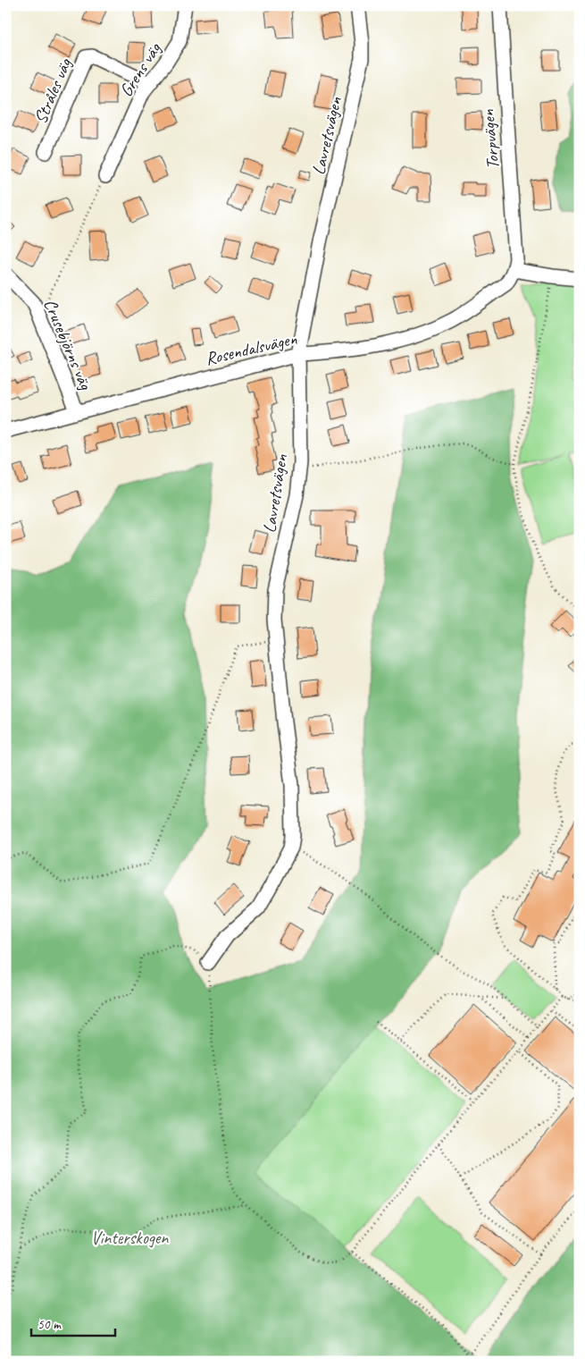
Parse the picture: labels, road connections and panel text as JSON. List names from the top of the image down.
{
  "streets": {
    "street": [
      "Grens väg",
      "Stråles väg",
      "Lavretsvägen",
      "Torpvägen",
      "Crusebjörns väg",
      "Rosendalsvägen"
    ]
  },
  "crossings": [
    ["Grens väg", "Stråles väg"],
    ["Lavretsvägen", "Rosendalsvägen"],
    ["Torpvägen", "Rosendalsvägen"],
    ["Crusebjörns väg", "Rosendalsvägen"]
  ],
  "parks": ["Vinterskogen"],
  "scale_bar": "50 m"
}
